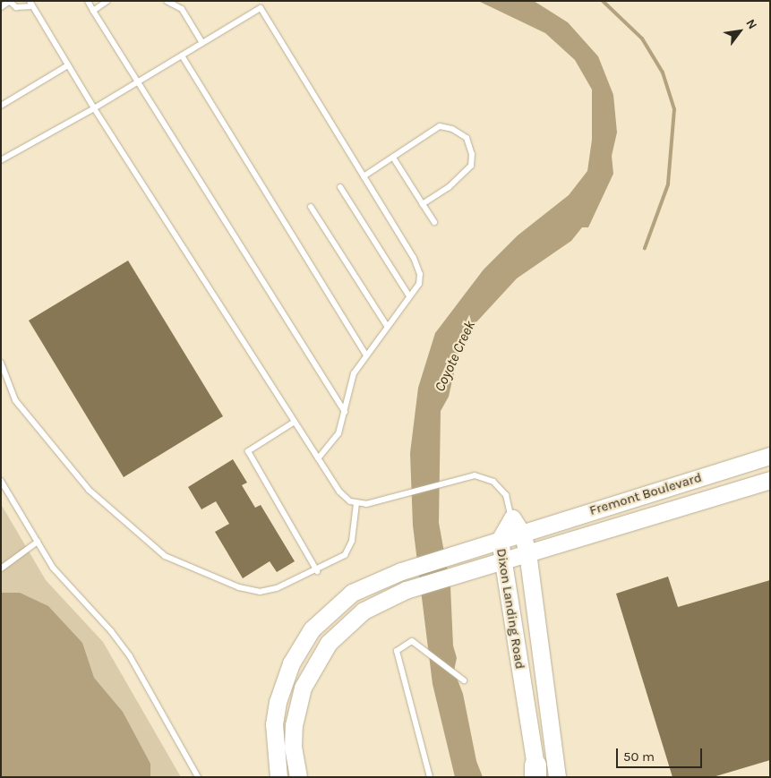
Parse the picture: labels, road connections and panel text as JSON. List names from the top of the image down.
{
  "streets": {
    "main road": ["Fremont Boulevard", "Dixon Landing Road"]
  },
  "crossings": [
    ["Fremont Boulevard", "Dixon Landing Road"]
  ],
  "water": ["Coyote Creek"],
  "scale_bar": "50 m",
  "north": "top right"
}
